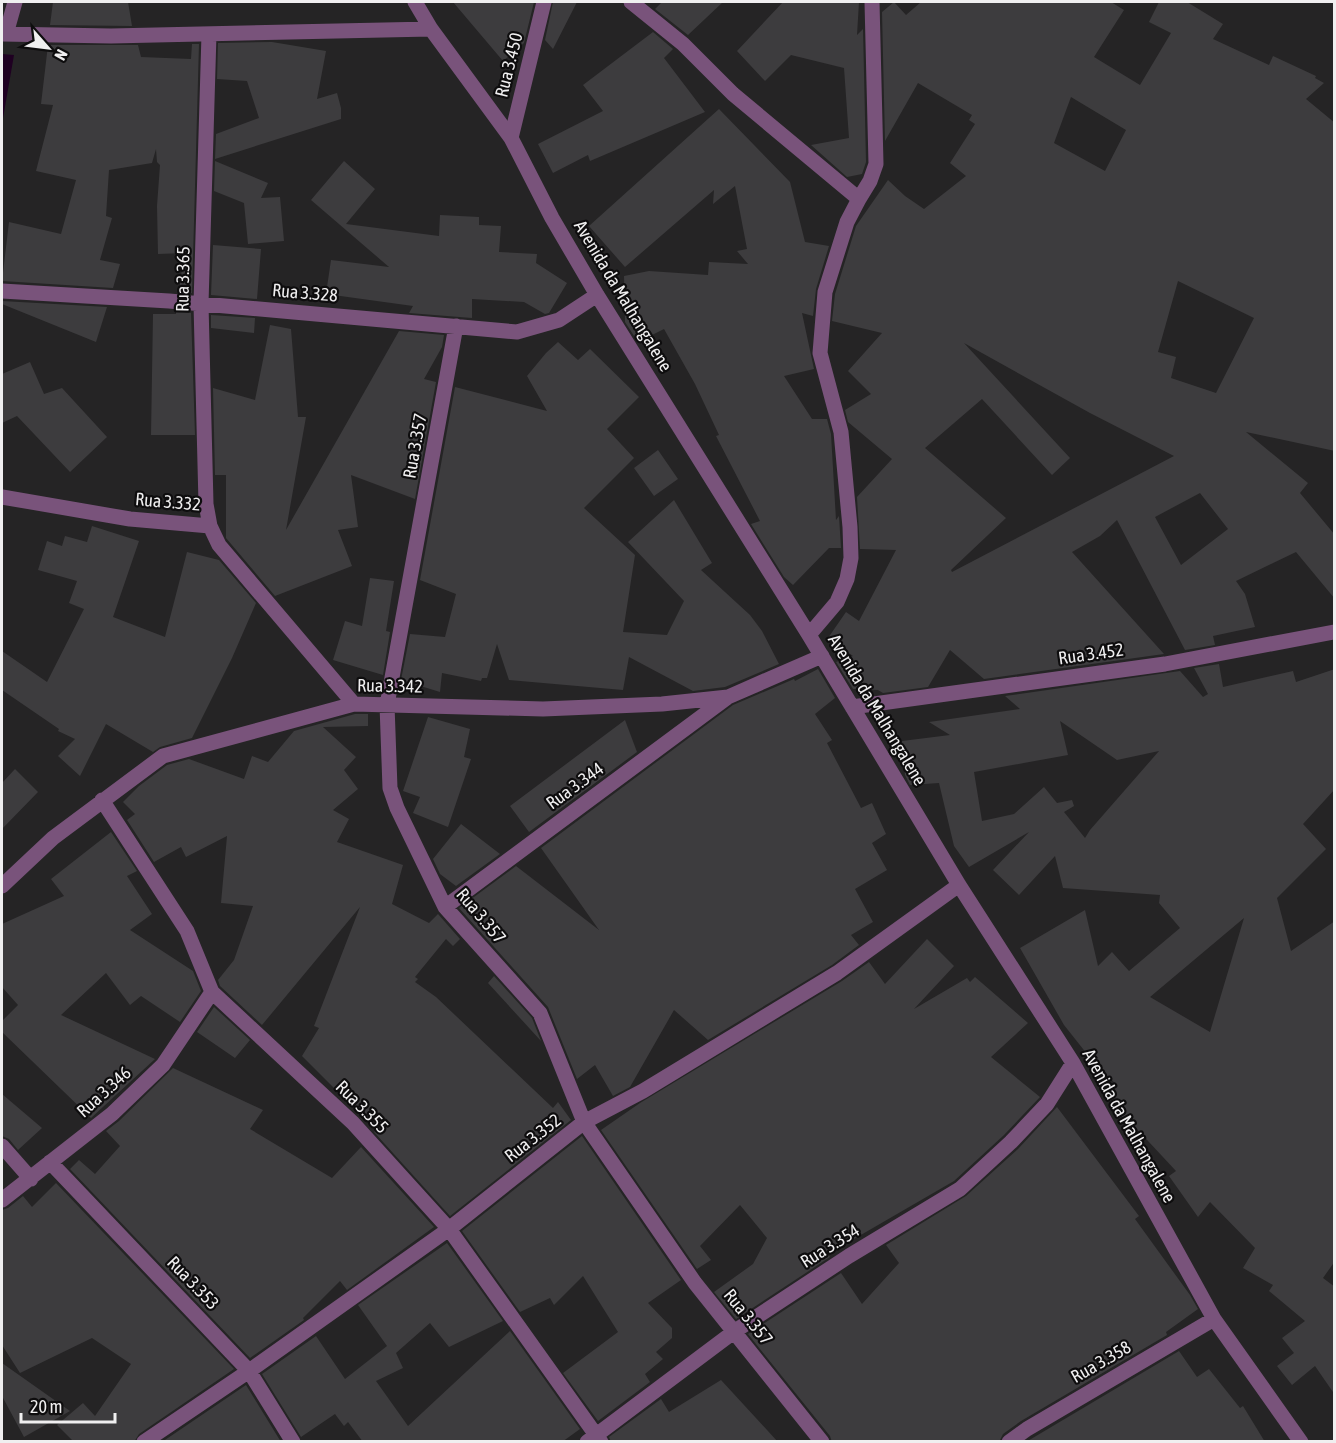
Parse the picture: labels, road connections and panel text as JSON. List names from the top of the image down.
{
  "streets": {
    "street": [
      "Rua 3.450",
      "Rua 3.365",
      "Rua 3.328",
      "Avenida da Malhangalene",
      "Rua 3.357",
      "Rua 3.332",
      "Rua 3.452",
      "Rua 3.342",
      "Rua 3.344",
      "Rua 3.346",
      "Rua 3.355",
      "Rua 3.352",
      "Rua 3.354",
      "Rua 3.353",
      "Rua 3.358"
    ]
  },
  "crossings": [
    ["Rua 3.450", "Avenida da Malhangalene"],
    ["Rua 3.365", "Rua 3.328"],
    ["Rua 3.365", "Rua 3.332"],
    ["Rua 3.328", "Avenida da Malhangalene"],
    ["Rua 3.328", "Rua 3.357"],
    ["Avenida da Malhangalene", "Rua 3.452"],
    ["Avenida da Malhangalene", "Rua 3.342"],
    ["Avenida da Malhangalene", "Rua 3.352"],
    ["Avenida da Malhangalene", "Rua 3.354"],
    ["Avenida da Malhangalene", "Rua 3.358"],
    ["Rua 3.357", "Rua 3.342"],
    ["Rua 3.357", "Rua 3.344"],
    ["Rua 3.357", "Rua 3.352"],
    ["Rua 3.357", "Rua 3.354"],
    ["Rua 3.332", "Rua 3.342"],
    ["Rua 3.342", "Rua 3.344"],
    ["Rua 3.342", "Rua 3.355"],
    ["Rua 3.346", "Rua 3.355"],
    ["Rua 3.346", "Rua 3.353"],
    ["Rua 3.355", "Rua 3.352"],
    ["Rua 3.355", "Rua 3.354"],
    ["Rua 3.352", "Rua 3.353"]
  ],
  "scale_bar": "20 m",
  "north": "bottom right"
}
